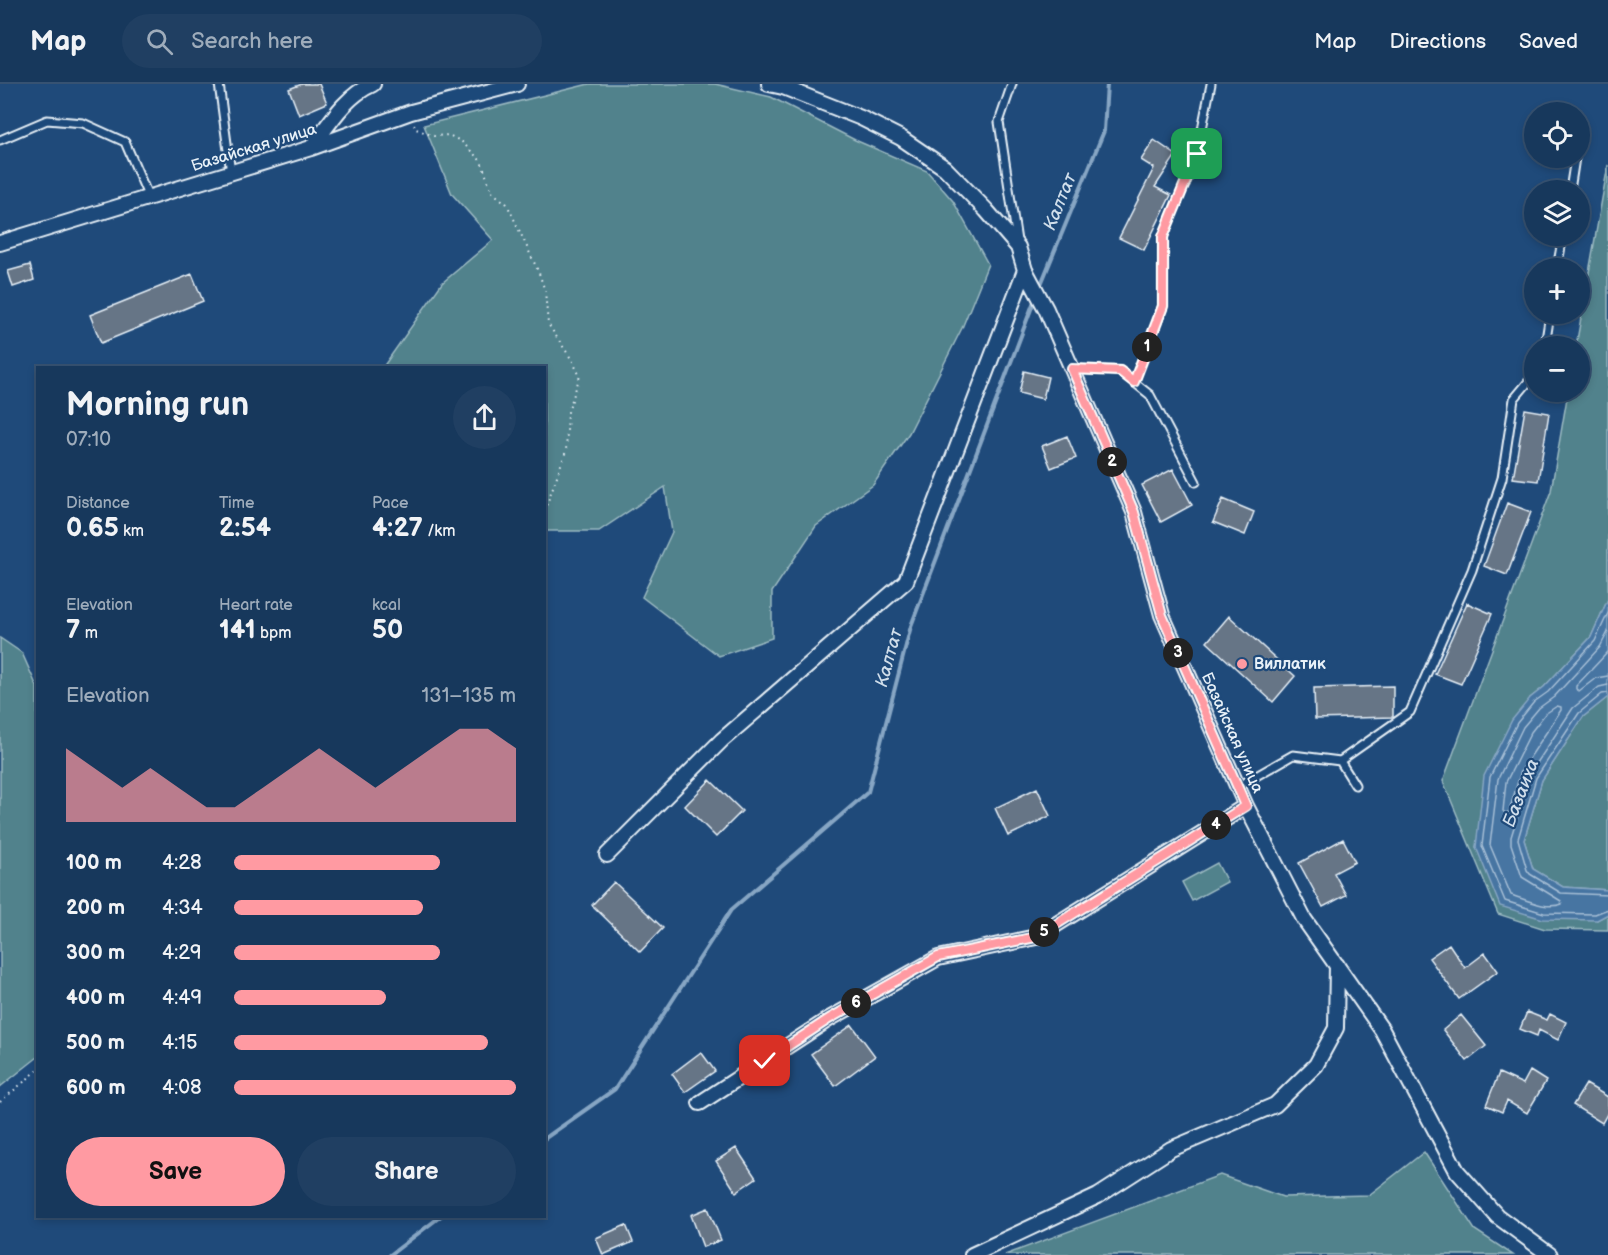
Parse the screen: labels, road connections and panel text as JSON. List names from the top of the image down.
{
  "streets": {
    "street": ["Базайская улица"]
  },
  "water": ["Калтат", "Базаиха"],
  "places": ["Виллатик"],
  "page": {
    "header": "Map",
    "search": "Search here",
    "nav": ["Map", "Directions", "Saved"],
    "map_buttons": ["+", "−"],
    "pins": [
      "1",
      "2",
      "3",
      "4",
      "5",
      "6"
    ],
    "heading": ["Morning run", "07:10"],
    "stats": [
      ["Distance", "0.65 km"],
      ["Time", "2:54"],
      ["Pace", "4:27 /km"],
      ["Elevation", "7 m"],
      ["Heart rate", "141 bpm"],
      ["kcal", "50"]
    ],
    "chart": ["Elevation", "131–135 m"],
    "list": [
      {
        "name": "100 m",
        "note": "4:28"
      },
      {
        "name": "200 m",
        "note": "4:34"
      },
      {
        "name": "300 m",
        "note": "4:29"
      },
      {
        "name": "400 m",
        "note": "4:49"
      },
      {
        "name": "500 m",
        "note": "4:15"
      },
      {
        "name": "600 m",
        "note": "4:08"
      }
    ],
    "buttons": ["Save", "Share"]
  }
}
